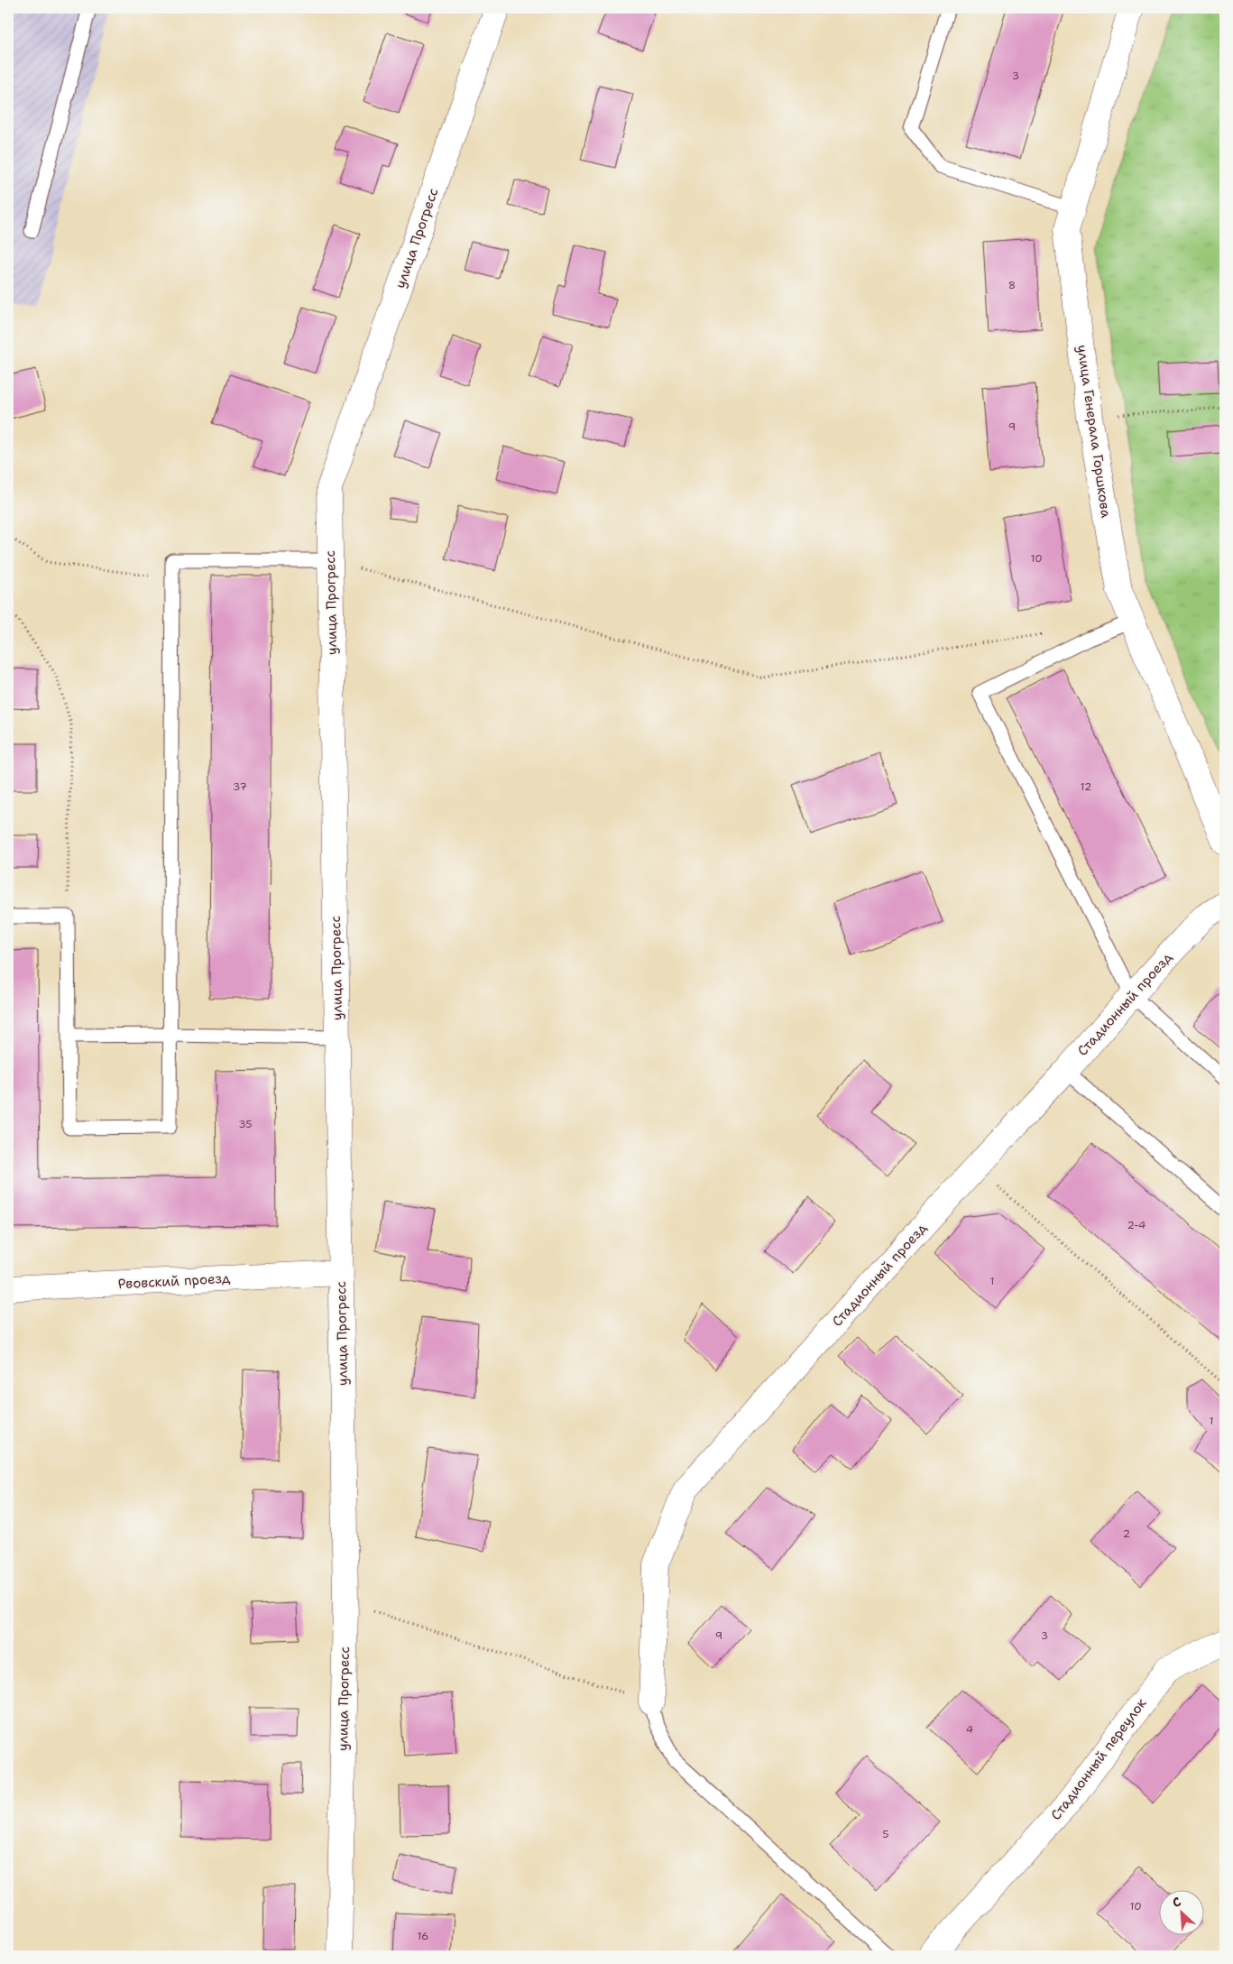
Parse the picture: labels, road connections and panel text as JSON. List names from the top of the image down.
{
  "streets": {
    "street": [
      "улица Прогресс",
      "улица Генерала Горшкова",
      "Стадионный проезд",
      "Рвовский проезд",
      "Стадионный переулок"
    ]
  },
  "crossings": [
    ["улица Прогресс", "Рвовский проезд"]
  ],
  "house_numbers": [
    "3",
    "8",
    "9",
    "10",
    "37",
    "12",
    "35",
    "2-4",
    "1",
    "1",
    "2",
    "9",
    "3",
    "4",
    "5",
    "10",
    "16"
  ],
  "north": "top left"
}
